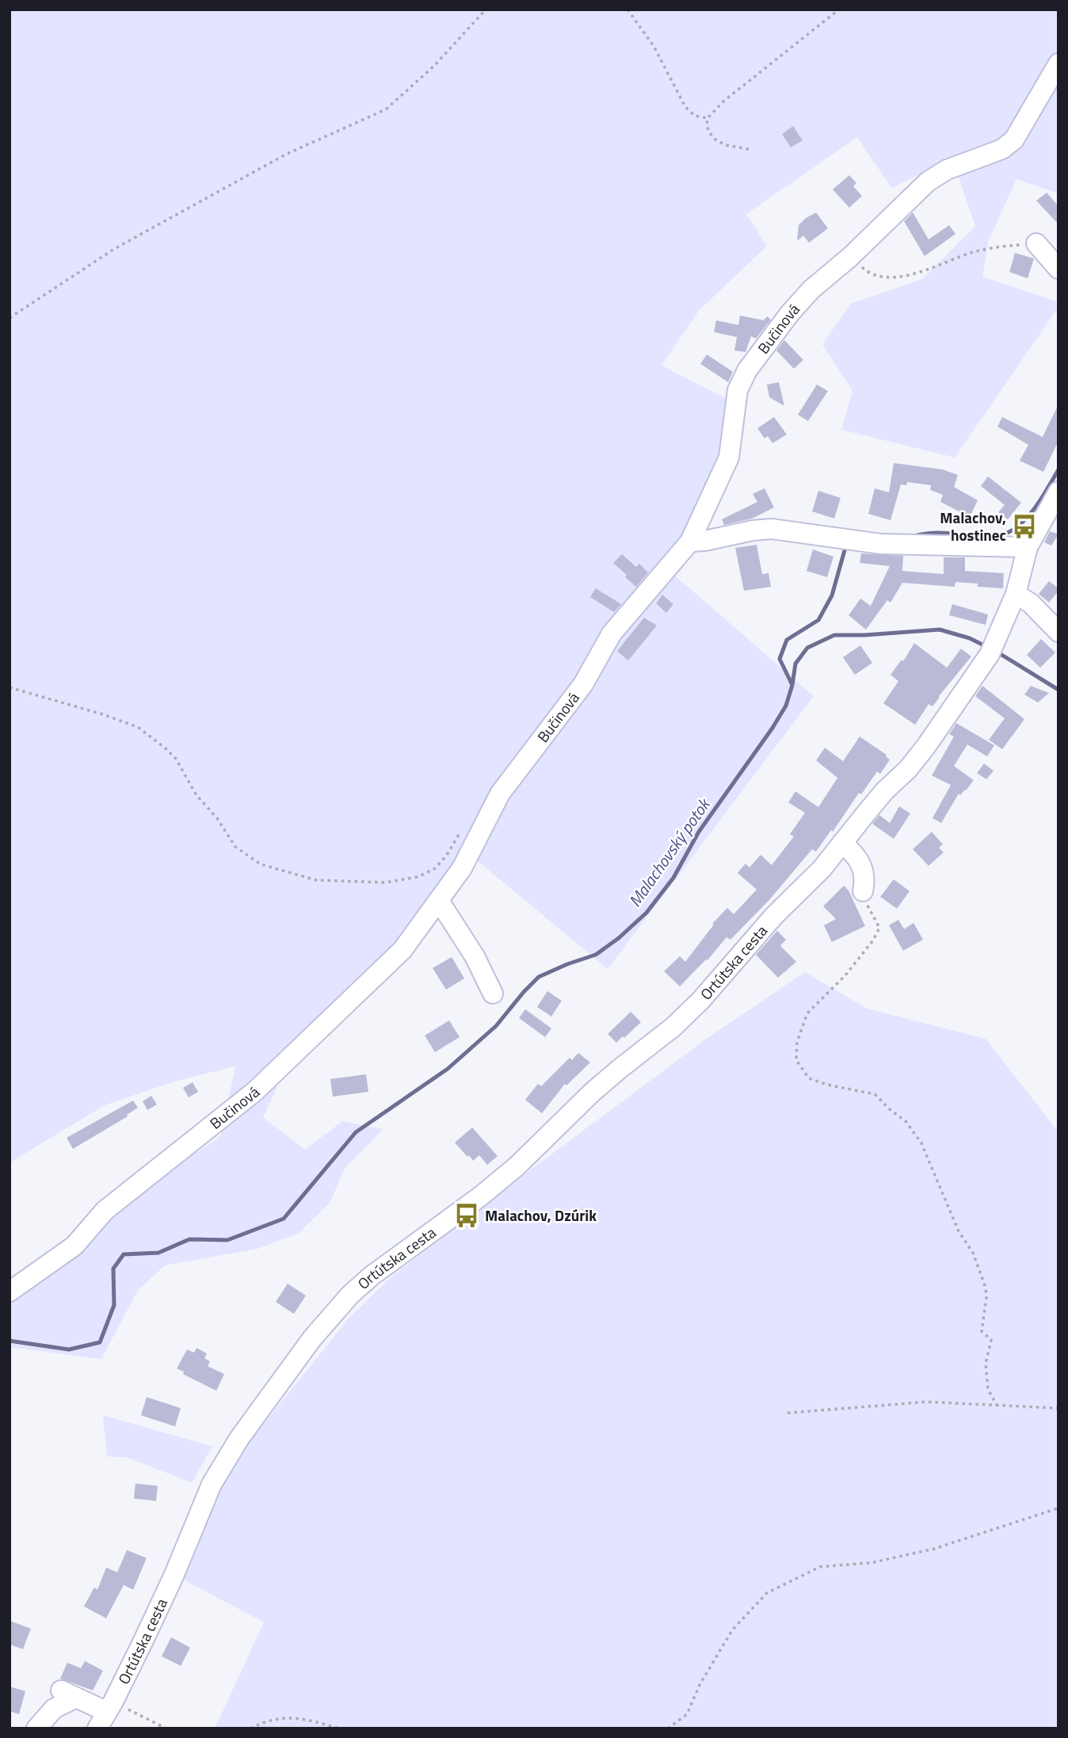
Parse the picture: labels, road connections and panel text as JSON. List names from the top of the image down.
{
  "streets": {
    "street": ["Bučinová", "Ortútska cesta"]
  },
  "water": ["Malachovský potok"],
  "places": {
    "bus stop": ["Malachov, hostinec", "Malachov, Dzúrik"]
  }
}
